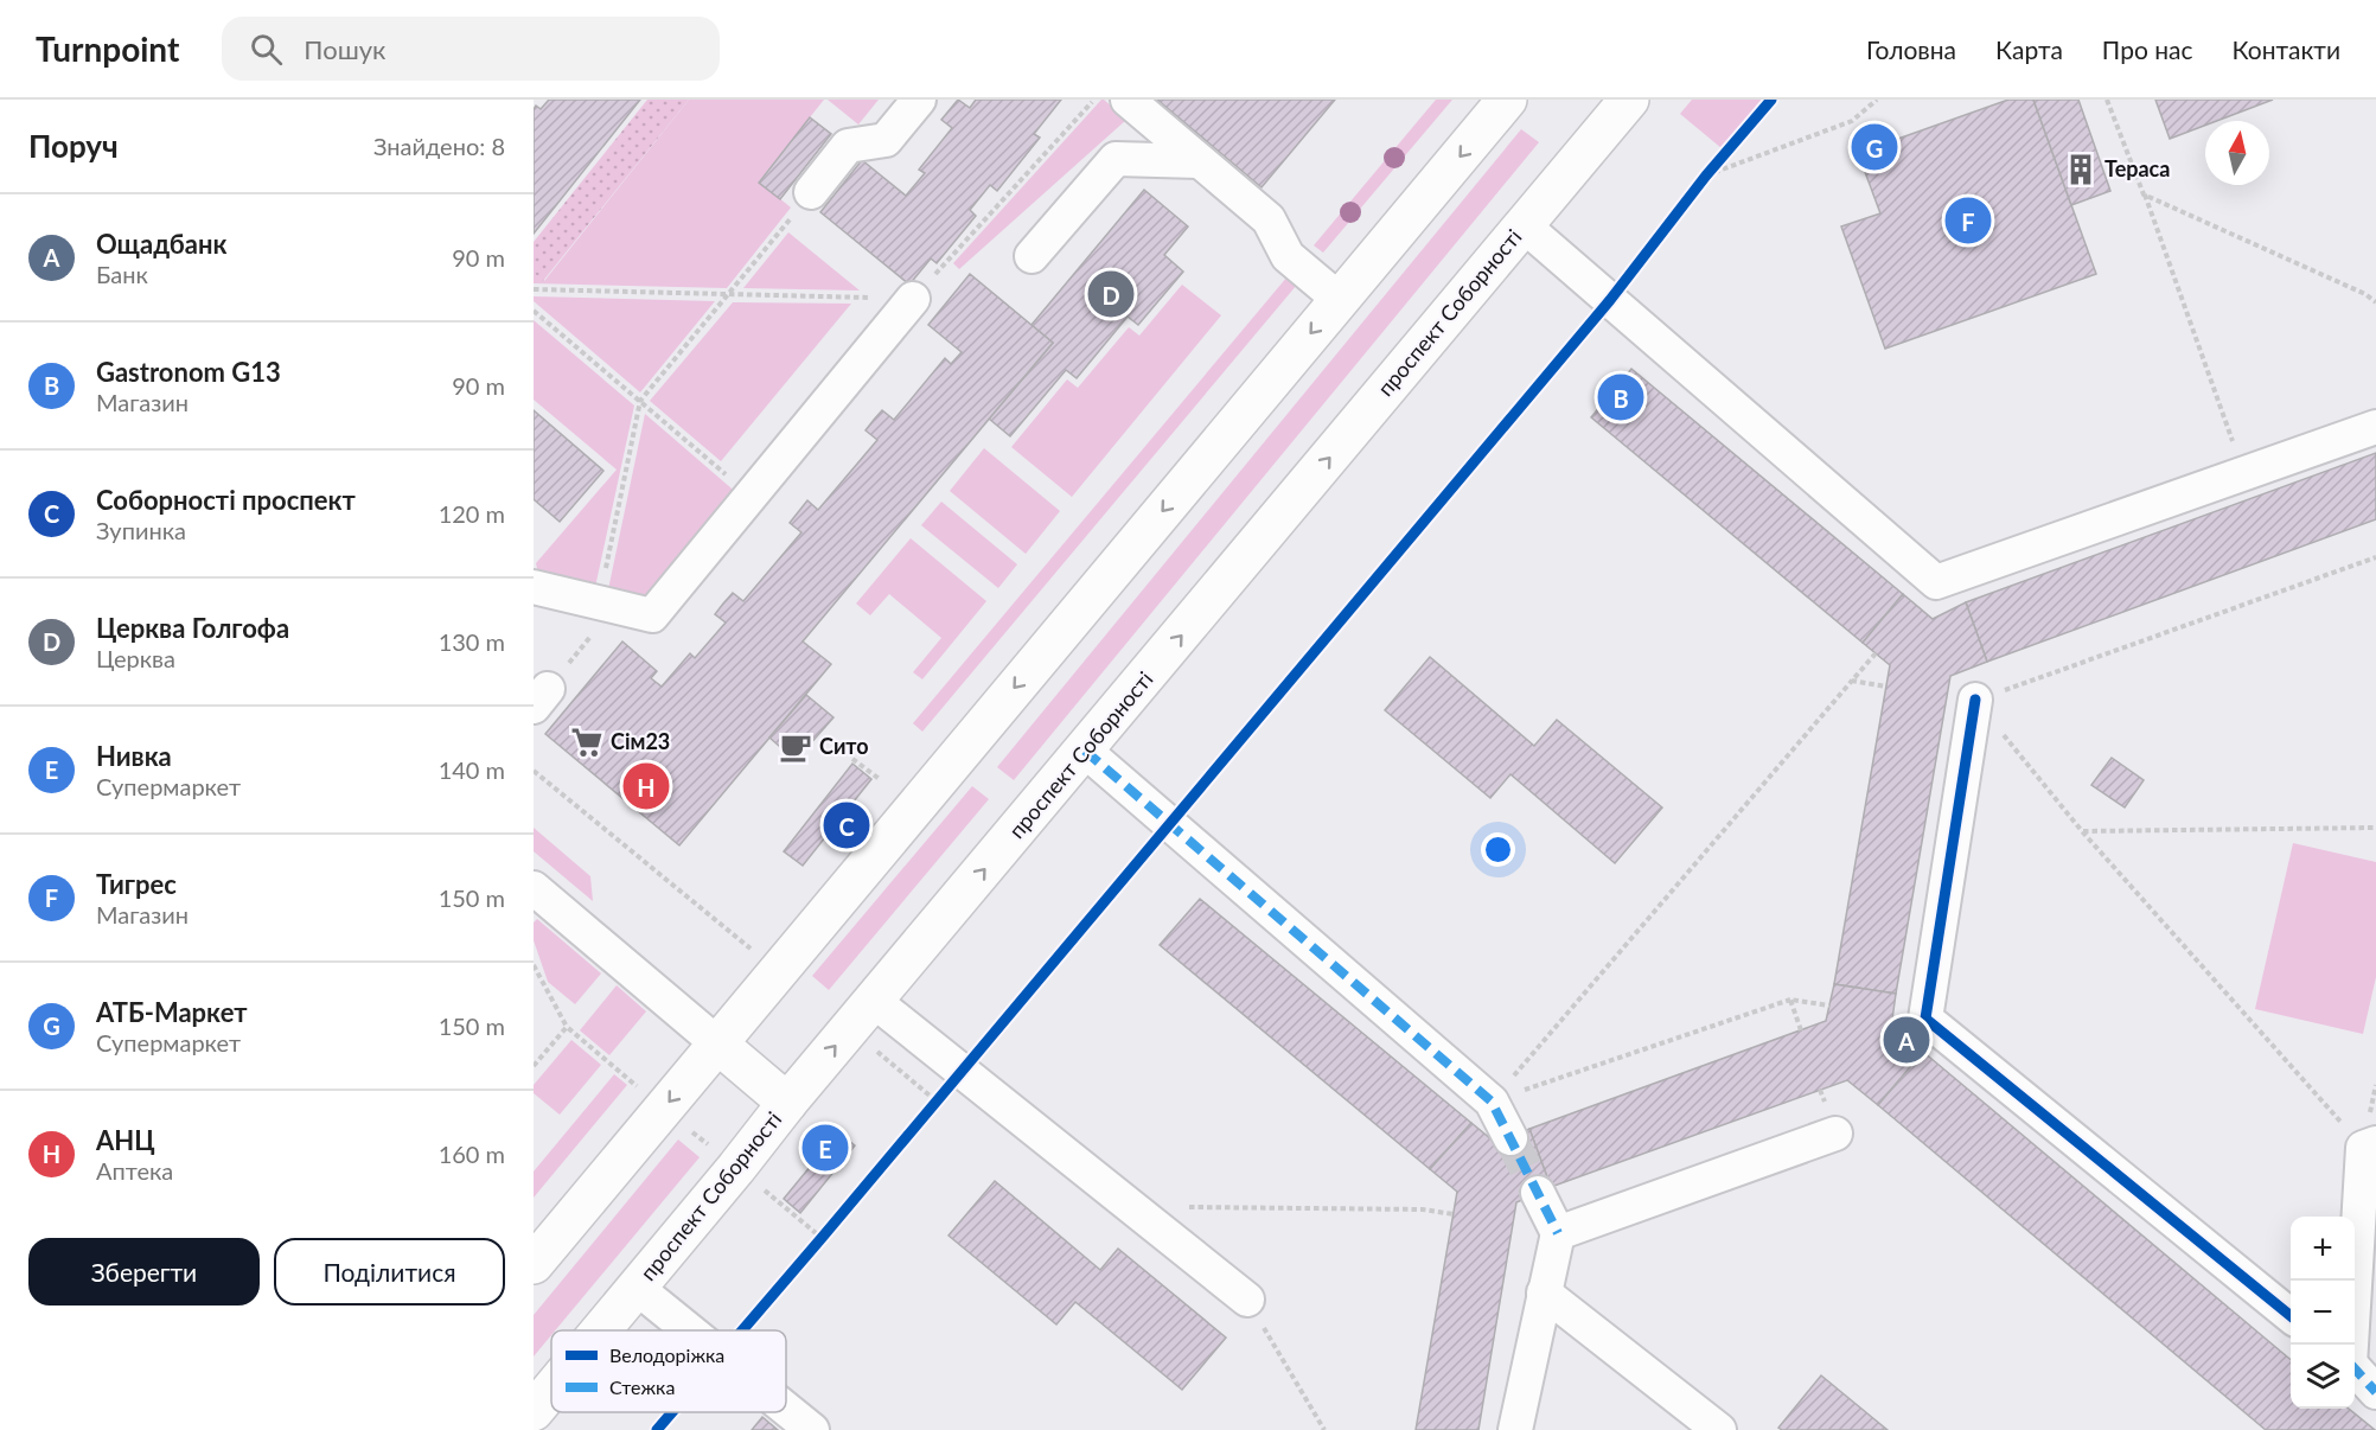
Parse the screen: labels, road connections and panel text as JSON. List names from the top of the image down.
{
  "streets": {
    "main road": ["проспект Соборності"]
  },
  "places": {
    "building": ["Тераса"],
    "supermarket": ["Сім23"],
    "cafe": ["Сито"]
  },
  "legend": ["Велодоріжка", "Стежка"],
  "north": "top",
  "page": {
    "header": "Turnpoint",
    "search": "Пошук",
    "nav": [
      "Головна",
      "Карта",
      "Про нас",
      "Контакти"
    ],
    "heading": ["Поруч", "Знайдено: 8"],
    "pins": [
      "G",
      "F",
      "D",
      "B",
      "H",
      "C",
      "A",
      "E"
    ],
    "list": [
      {
        "mark": "A",
        "name": "Ощадбанк",
        "note": "Банк",
        "value": "90 m"
      },
      {
        "mark": "B",
        "name": "Gastronom G13",
        "note": "Магазин",
        "value": "90 m"
      },
      {
        "mark": "C",
        "name": "Соборності проспект",
        "note": "Зупинка",
        "value": "120 m"
      },
      {
        "mark": "D",
        "name": "Церква Голгофа",
        "note": "Церква",
        "value": "130 m"
      },
      {
        "mark": "E",
        "name": "Нивка",
        "note": "Супермаркет",
        "value": "140 m"
      },
      {
        "mark": "F",
        "name": "Тигрес",
        "note": "Магазин",
        "value": "150 m"
      },
      {
        "mark": "G",
        "name": "АТБ-Маркет",
        "note": "Супермаркет",
        "value": "150 m"
      },
      {
        "mark": "H",
        "name": "АНЦ",
        "note": "Аптека",
        "value": "160 m"
      }
    ],
    "buttons": ["Зберегти", "Поділитися"],
    "map_buttons": ["+", "−"]
  }
}
